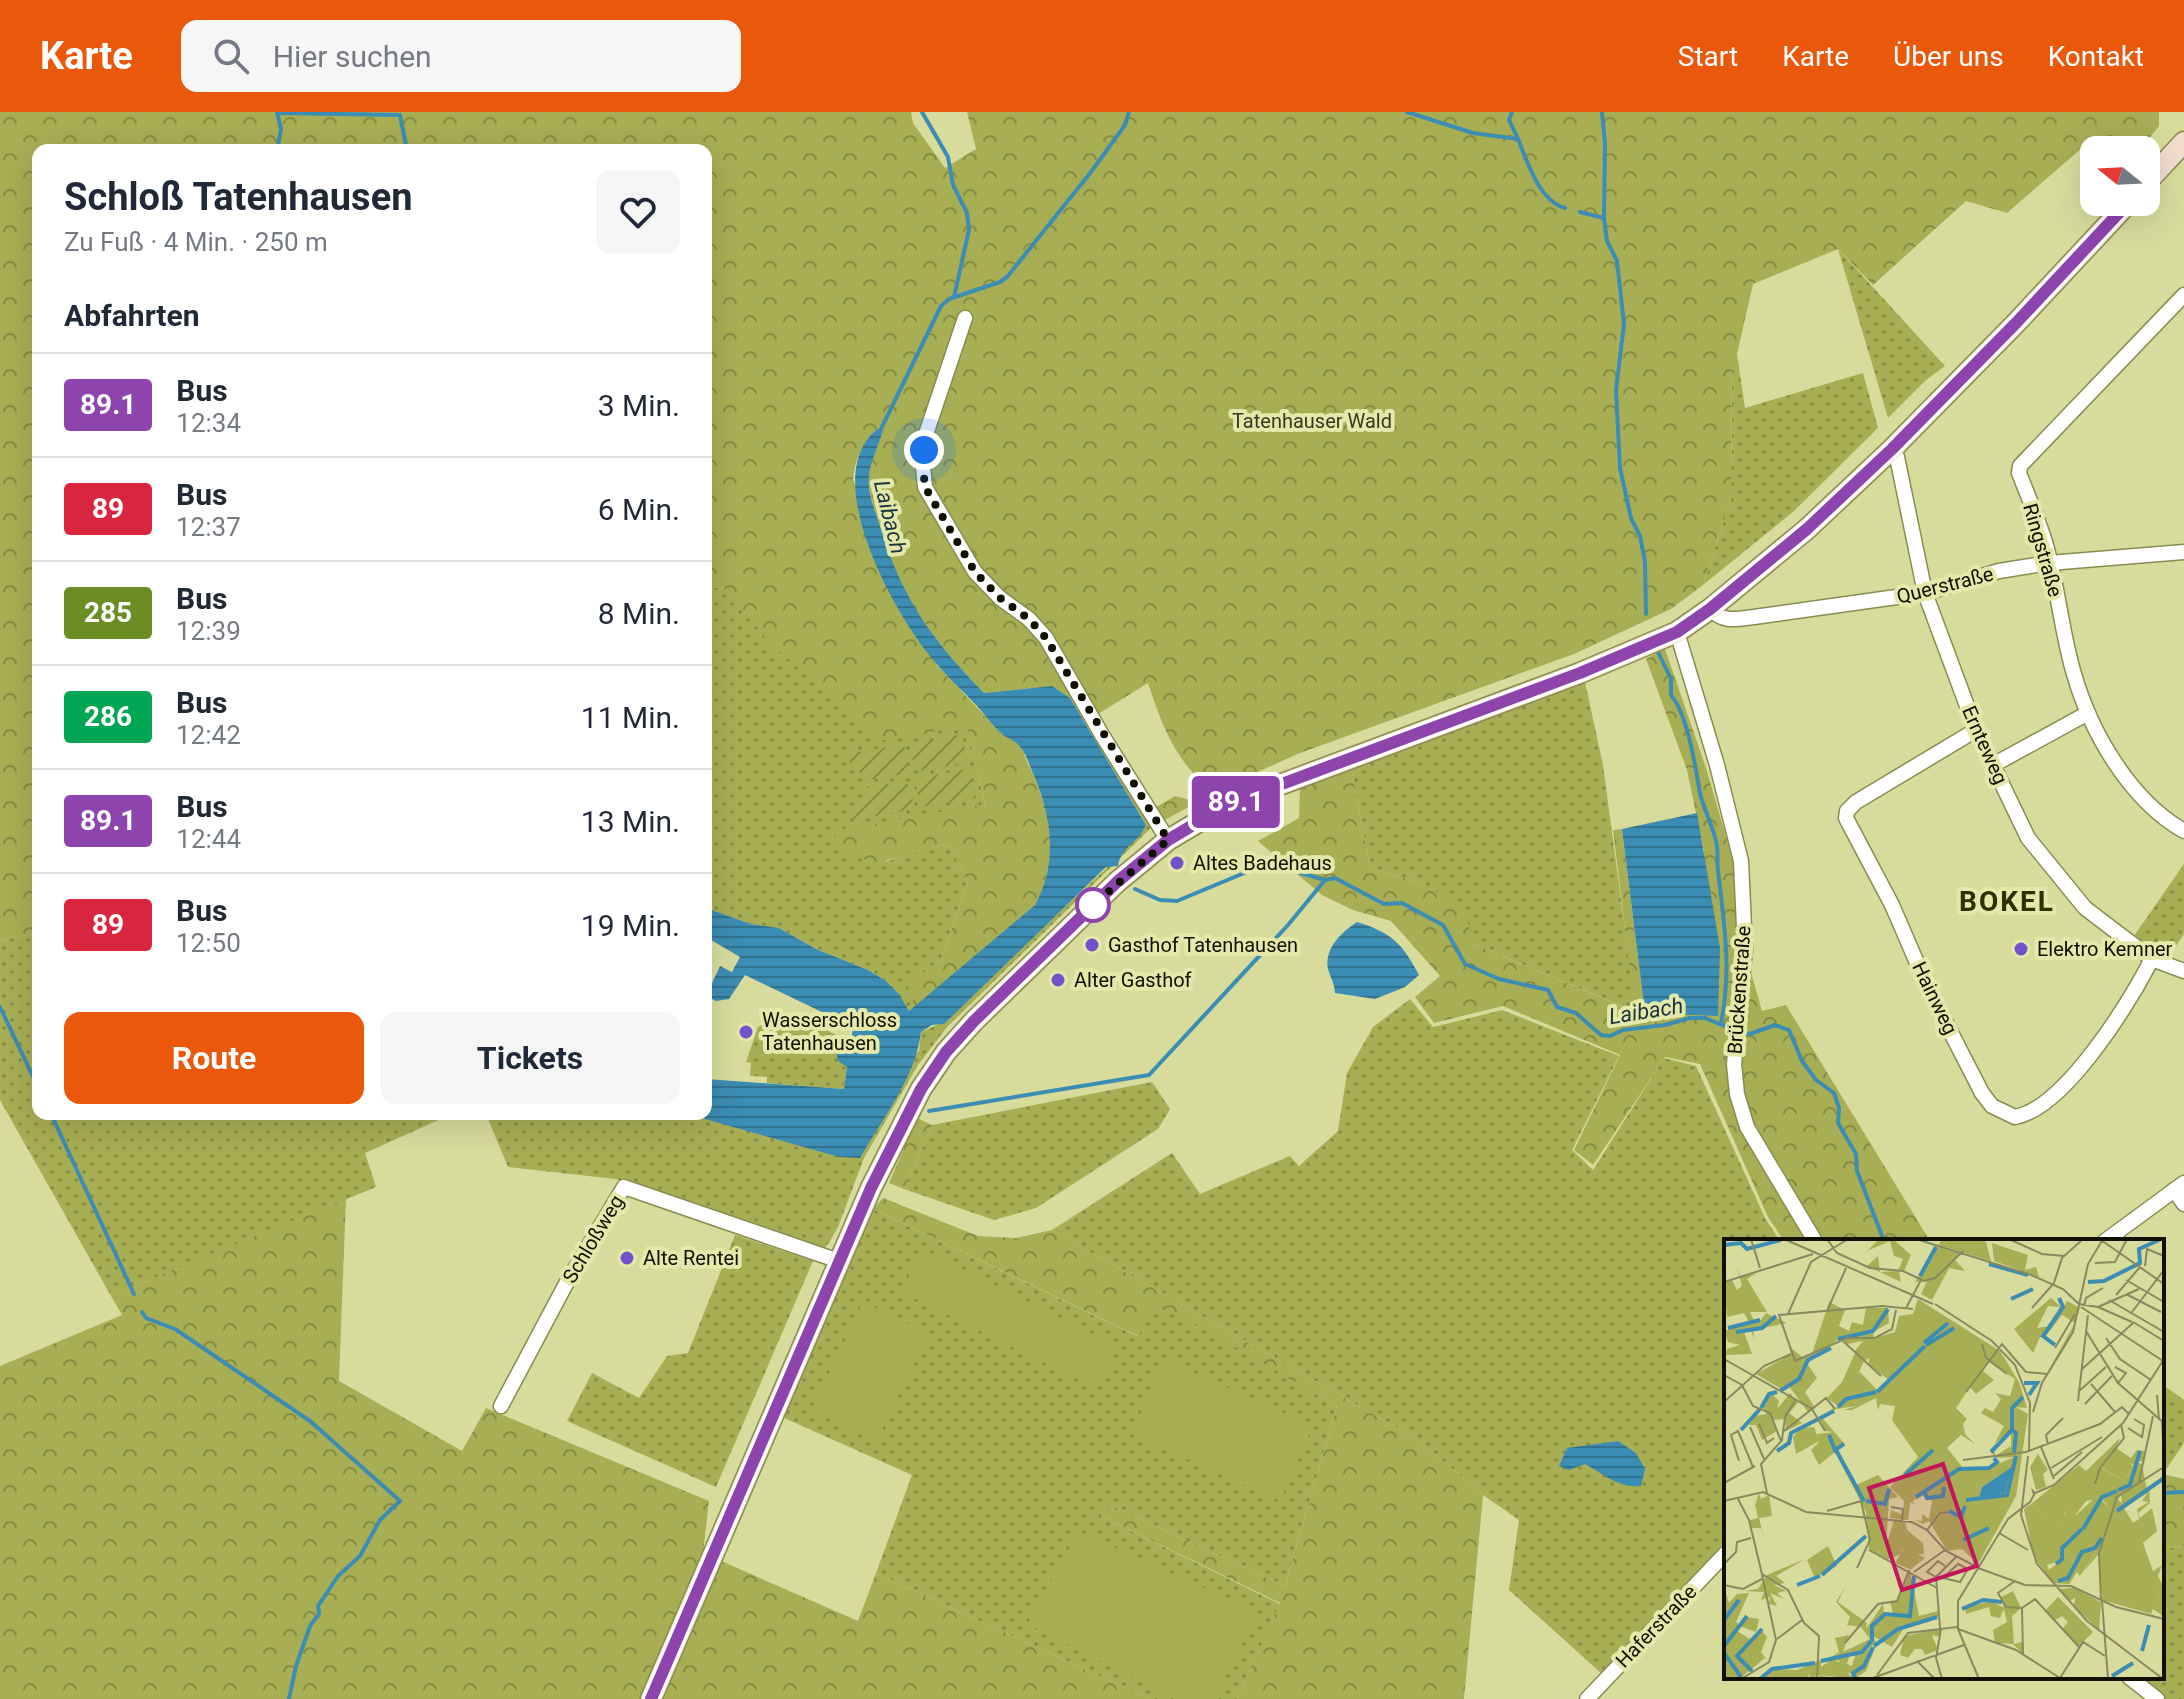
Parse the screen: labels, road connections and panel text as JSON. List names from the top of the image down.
{
  "streets": {
    "street": [
      "Ringstraße",
      "Querstraße",
      "Ernteweg",
      "Brückenstraße",
      "Hainweg",
      "Schloßweg",
      "Haferstraße"
    ]
  },
  "crossings": [
    ["Ringstraße", "Querstraße"],
    ["Querstraße", "Ernteweg"],
    ["Ernteweg", "Hainweg"]
  ],
  "districts": ["BOKEL"],
  "water": ["Laibach"],
  "parks": ["Tatenhauser Wald"],
  "places": [
    "Altes Badehaus",
    "Gasthof Tatenhausen",
    "Elektro Kemner",
    "Alter Gasthof",
    "Wasserschloss Tatenhausen",
    "Alte Rentei"
  ],
  "lines": ["bus line 89.1"],
  "north": "left",
  "page": {
    "header": "Karte",
    "search": "Hier suchen",
    "nav": [
      "Start",
      "Karte",
      "Über uns",
      "Kontakt"
    ],
    "on_map": "89.1",
    "heading": [
      ["Schloß Tatenhausen", "Zu Fuß · 4 Min. · 250 m"],
      "Abfahrten"
    ],
    "list": [
      {
        "mark": "89.1",
        "name": "Bus",
        "note": "12:34",
        "value": "3 Min."
      },
      {
        "mark": "89",
        "name": "Bus",
        "note": "12:37",
        "value": "6 Min."
      },
      {
        "mark": "285",
        "name": "Bus",
        "note": "12:39",
        "value": "8 Min."
      },
      {
        "mark": "286",
        "name": "Bus",
        "note": "12:42",
        "value": "11 Min."
      },
      {
        "mark": "89.1",
        "name": "Bus",
        "note": "12:44",
        "value": "13 Min."
      },
      {
        "mark": "89",
        "name": "Bus",
        "note": "12:50",
        "value": "19 Min."
      }
    ],
    "buttons": ["Route", "Tickets"]
  }
}
